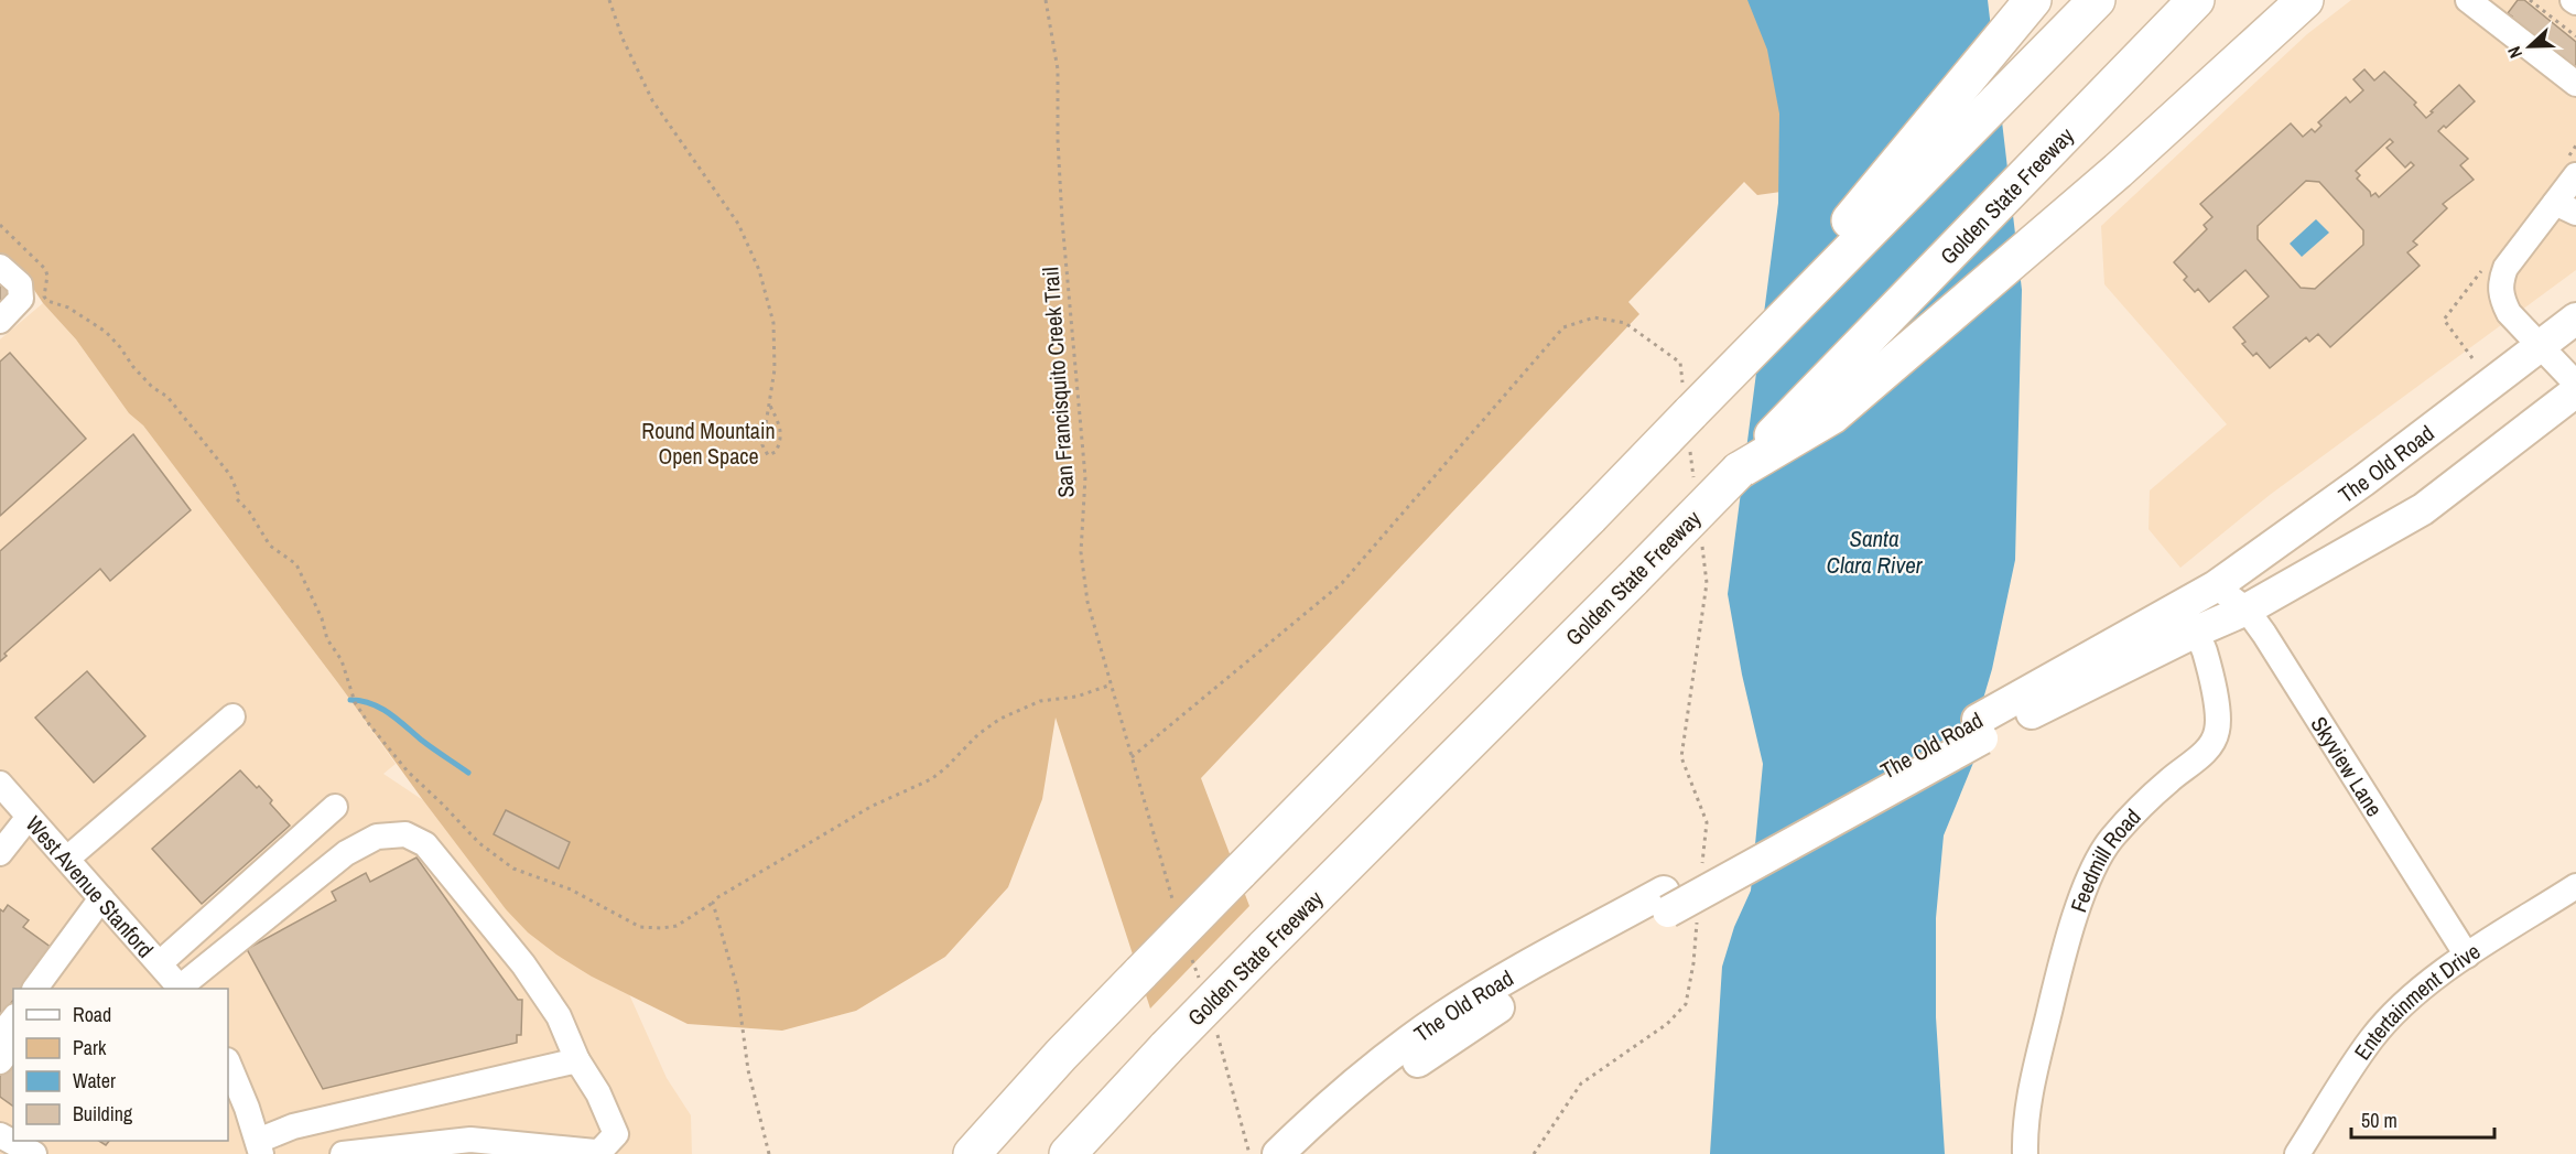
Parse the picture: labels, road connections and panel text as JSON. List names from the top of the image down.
{
  "streets": {
    "highway": ["Golden State Freeway"],
    "main road": ["The Old Road"],
    "street": [
      "Skyview Lane",
      "Feedmill Road",
      "West Avenue Stanford",
      "Entertainment Drive"
    ],
    "path": ["San Francisquito Creek Trail"]
  },
  "crossings": [
    ["The Old Road", "Skyview Lane"],
    ["The Old Road", "Feedmill Road"],
    ["Skyview Lane", "Entertainment Drive"]
  ],
  "water": ["Santa Clara River"],
  "parks": ["Round Mountain Open Space"],
  "legend": [
    "Road",
    "Park",
    "Water",
    "Building"
  ],
  "scale_bar": "50 m",
  "north": "left"
}
